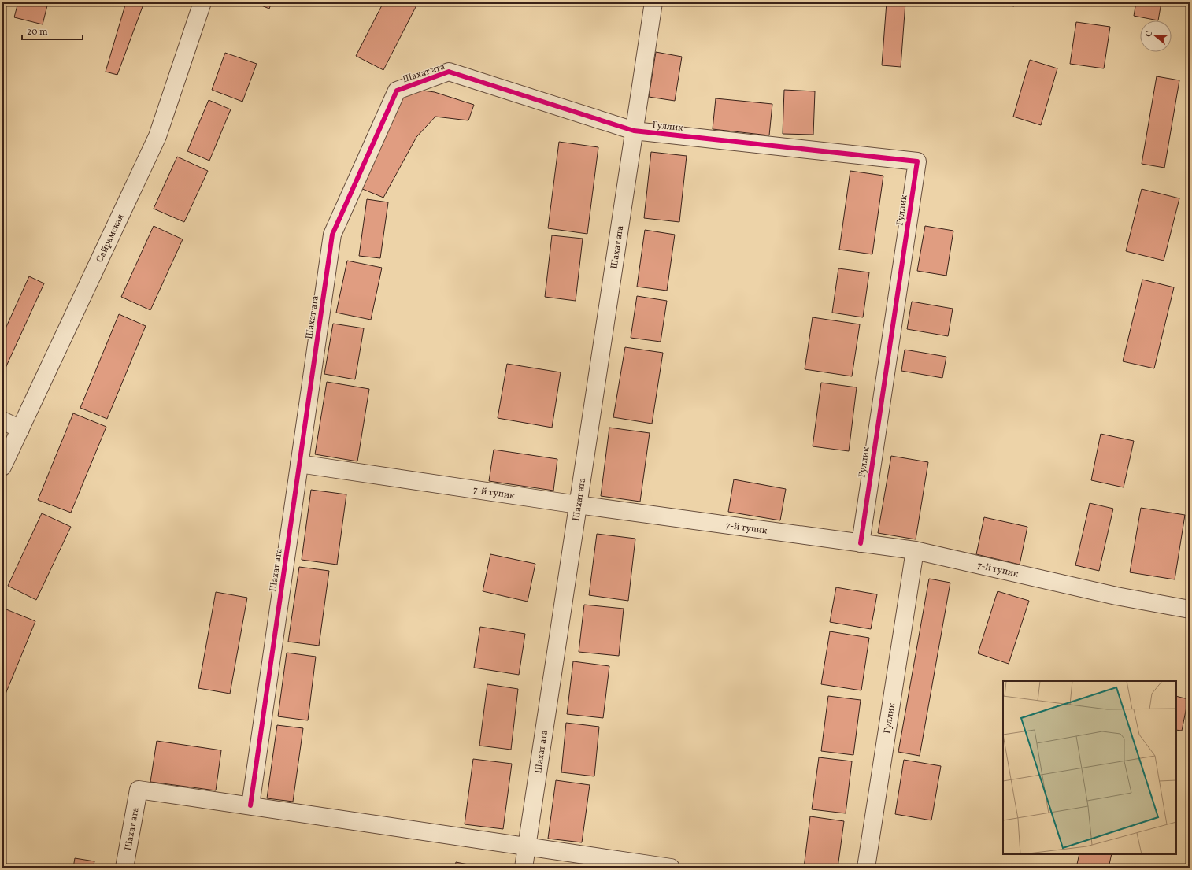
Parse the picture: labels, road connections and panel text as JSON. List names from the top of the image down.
{
  "streets": {
    "street": [
      "Шахат ата",
      "Гуллик",
      "Сайрамская",
      "7-й тупик"
    ]
  },
  "crossings": [
    ["Шахат ата", "Гуллик"],
    ["Шахат ата", "7-й тупик"],
    ["Гуллик", "7-й тупик"]
  ],
  "scale_bar": "20 m",
  "north": "left"
}
